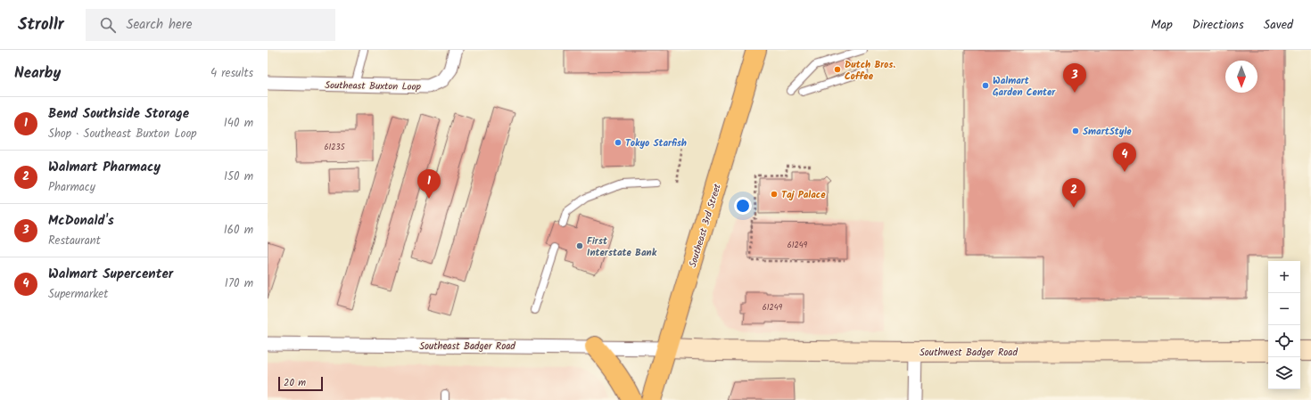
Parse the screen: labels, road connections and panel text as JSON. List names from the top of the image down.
{
  "streets": {
    "main road": ["Southeast 3rd Street"],
    "street": ["Southeast Buxton Loop", "Southeast Badger Road", "Southwest Badger Road"]
  },
  "crossings": [
    ["Southeast 3rd Street", "Southeast Badger Road"],
    ["Southeast 3rd Street", "Southwest Badger Road"],
    ["Southeast Badger Road", "Southwest Badger Road"]
  ],
  "places": [
    "Dutch Bros. Coffee",
    "Walmart Garden Center",
    "SmartStyle",
    "Tokyo Starfish",
    "Taj Palace",
    "First Interstate Bank"
  ],
  "house_numbers": ["61235", "61249", "61249"],
  "scale_bar": "20 m",
  "north": "bottom",
  "page": {
    "header": "Strollr",
    "search": "Search here",
    "nav": ["Map", "Directions", "Saved"],
    "heading": ["Nearby", "4 results"],
    "pins": [
      "3",
      "4",
      "1",
      "2"
    ],
    "list": [
      {
        "mark": "1",
        "name": "Bend Southside Storage",
        "note": "Shop · Southeast Buxton Loop",
        "value": "140 m"
      },
      {
        "mark": "2",
        "name": "Walmart Pharmacy",
        "note": "Pharmacy",
        "value": "150 m"
      },
      {
        "mark": "3",
        "name": "McDonald's",
        "note": "Restaurant",
        "value": "160 m"
      },
      {
        "mark": "4",
        "name": "Walmart Supercenter",
        "note": "Supermarket",
        "value": "170 m"
      }
    ],
    "map_buttons": ["+", "−"],
    "scale": "20 m"
  }
}
